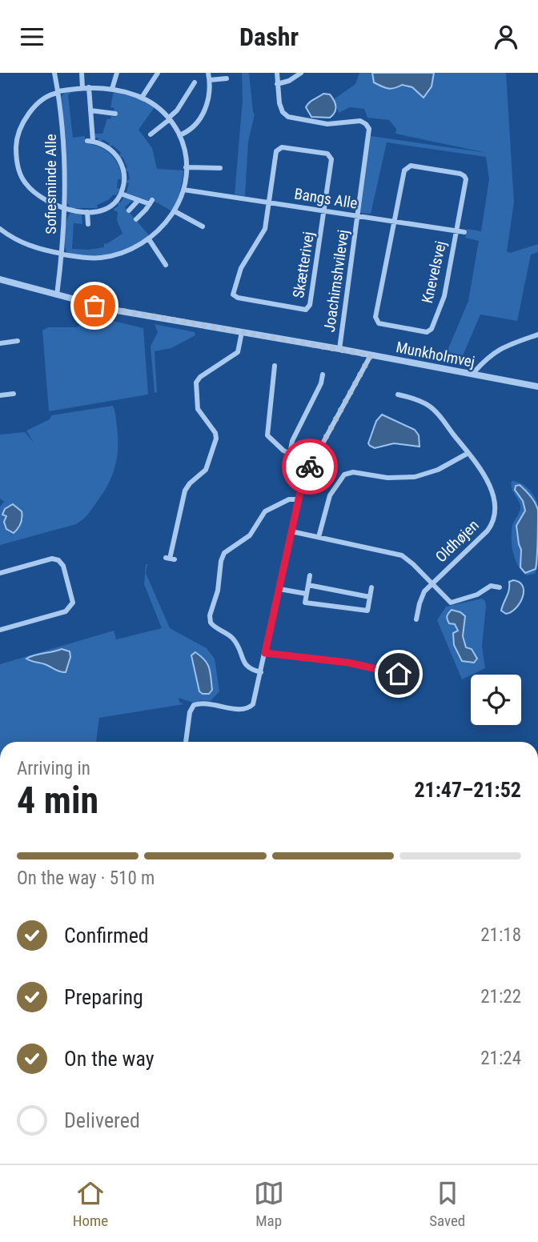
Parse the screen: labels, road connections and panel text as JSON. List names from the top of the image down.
{
  "streets": {
    "street": [
      "Sofiesminde Alle",
      "Bangs Alle",
      "Skætterivej",
      "Knevelsvej",
      "Joachimshvilevej",
      "Munkholmvej",
      "Oldhøjen"
    ]
  },
  "crossings": [
    ["Sofiesminde Alle", "Munkholmvej"],
    ["Bangs Alle", "Skætterivej"],
    ["Bangs Alle", "Knevelsvej"],
    ["Bangs Alle", "Joachimshvilevej"],
    ["Joachimshvilevej", "Munkholmvej"]
  ],
  "page": {
    "header": "Dashr",
    "heading": ["4 min", "Arriving in", "21:47–21:52"],
    "bar": "On the way · 510 m",
    "list": [
      ["Confirmed", "21:18"],
      ["Preparing", "21:22"],
      ["On the way", "21:24"],
      "Delivered"
    ],
    "tabs": ["Home", "Map", "Saved"]
  }
}
